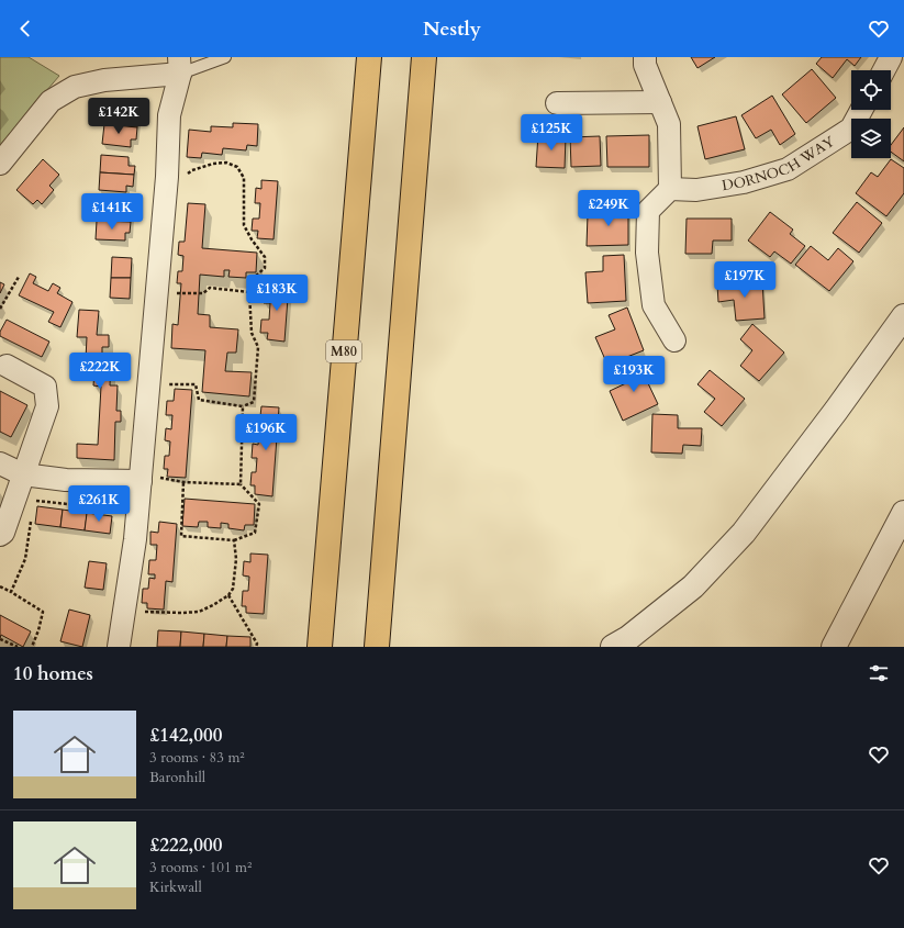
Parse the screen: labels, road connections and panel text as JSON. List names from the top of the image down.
{
  "streets": {
    "highway": ["M80"],
    "street": ["DORNOCH WAY"]
  },
  "page": {
    "header": "Nestly",
    "price": [
      "£142K",
      "£125K",
      "£249K",
      "£141K",
      "£197K",
      "£183K",
      "£222K",
      "£193K",
      "£196K",
      "£261K"
    ],
    "heading": "10 homes",
    "list": [
      {
        "name": "£142,000",
        "note": "3 rooms · 83 m² · Baronhill"
      },
      {
        "name": "£222,000",
        "note": "3 rooms · 101 m² · Kirkwall"
      }
    ]
  }
}
